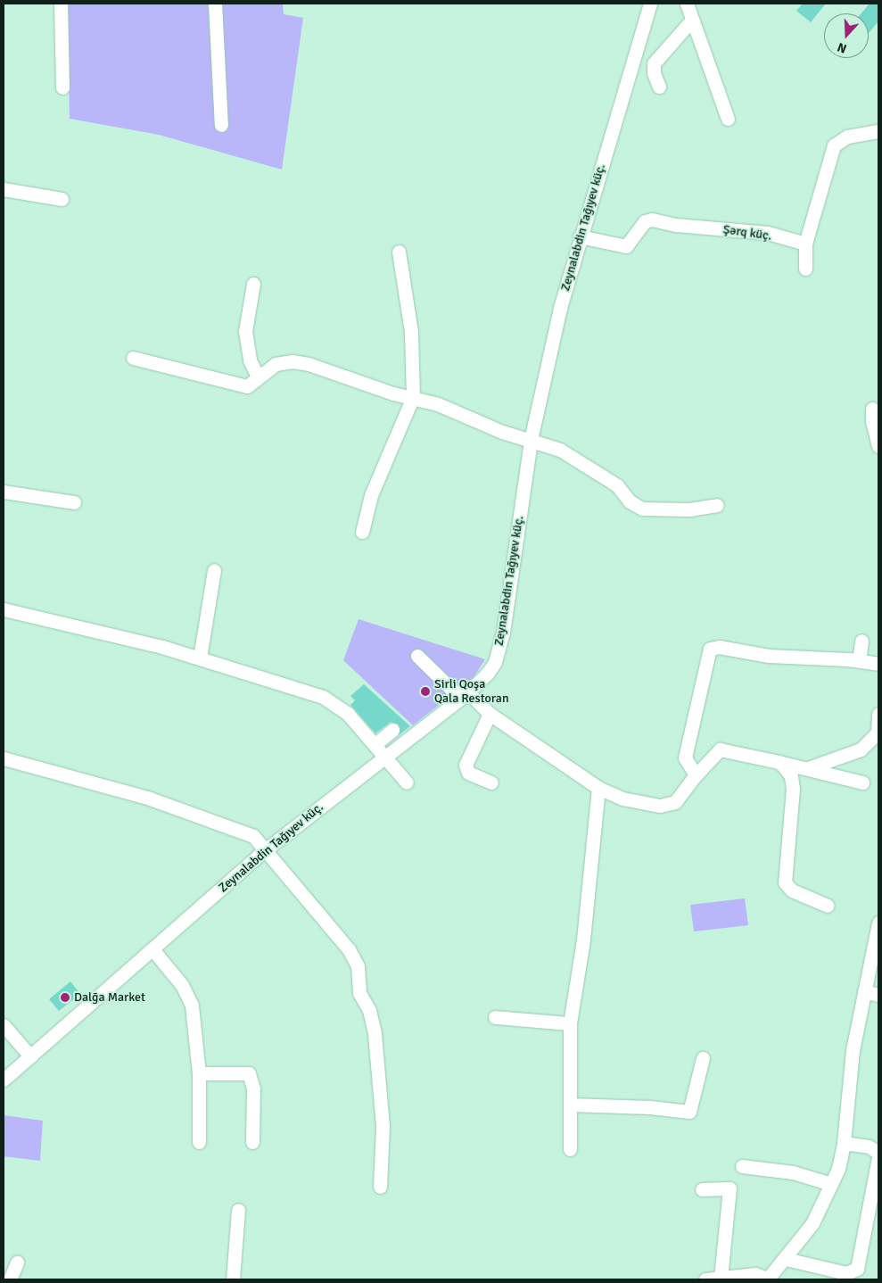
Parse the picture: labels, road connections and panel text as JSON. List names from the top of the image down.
{
  "streets": {
    "street": ["Zeynalabdin Tağıyev küç.", "Şərq küç."]
  },
  "crossings": [
    ["Zeynalabdin Tağıyev küç.", "Şərq küç."]
  ],
  "places": ["Sirli Qoşa Qala Restoran", "Dalğa Market"],
  "north": "bottom"
}
